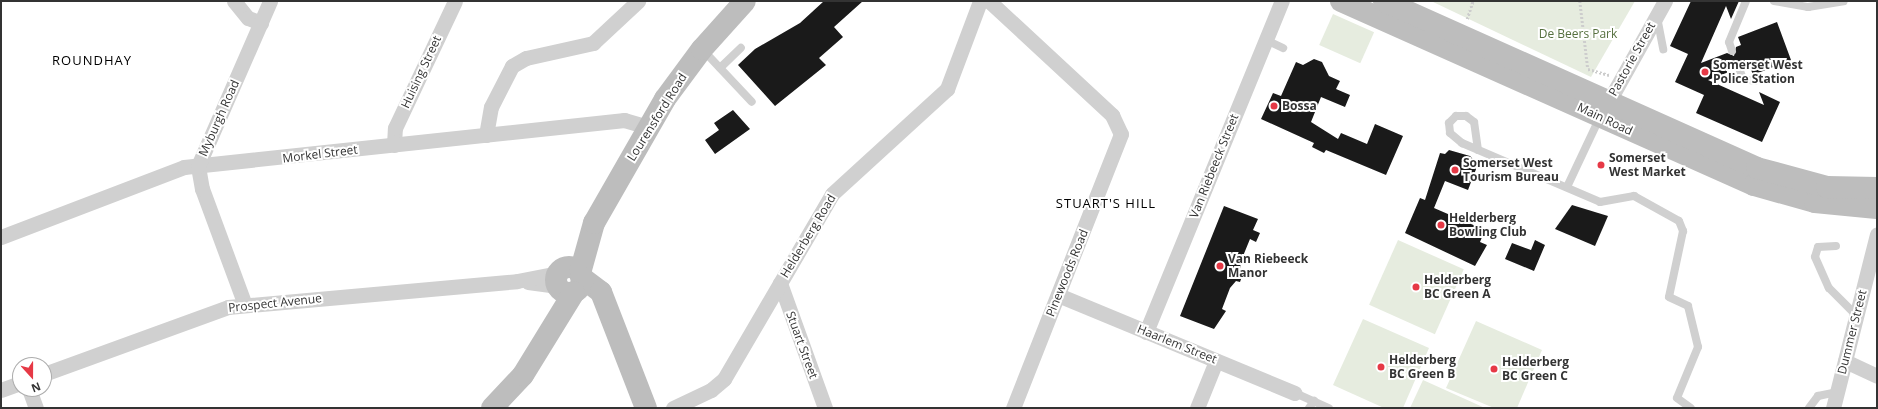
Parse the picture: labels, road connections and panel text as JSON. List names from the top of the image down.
{
  "streets": {
    "main road": ["Lourensford Road", "Main Road"],
    "street": [
      "Pastorie Street",
      "Huising Street",
      "Myburgh Road",
      "Morkel Street",
      "Van Riebeeck Street",
      "Helderberg Road",
      "Pinewoods Road",
      "Prospect Avenue",
      "Dummer Street",
      "Haarlem Street",
      "Stuart Street"
    ]
  },
  "crossings": [
    ["Pastorie Street", "Main Road"],
    ["Huising Street", "Morkel Street"],
    ["Lourensford Road", "Morkel Street"],
    ["Lourensford Road", "Prospect Avenue"],
    ["Myburgh Road", "Morkel Street"],
    ["Myburgh Road", "Prospect Avenue"],
    ["Van Riebeeck Street", "Haarlem Street"],
    ["Helderberg Road", "Stuart Street"],
    ["Pinewoods Road", "Haarlem Street"]
  ],
  "districts": ["ROUNDHAY", "STUART'S HILL"],
  "parks": ["De Beers Park"],
  "places": [
    "Somerset West Police Station",
    "Bossa",
    "Somerset West Market",
    "Somerset West Tourism Bureau",
    "Helderberg Bowling Club",
    "Van Riebeeck Manor",
    "Helderberg BC Green A",
    "Helderberg BC Green B",
    "Helderberg BC Green C"
  ],
  "north": "bottom"
}
